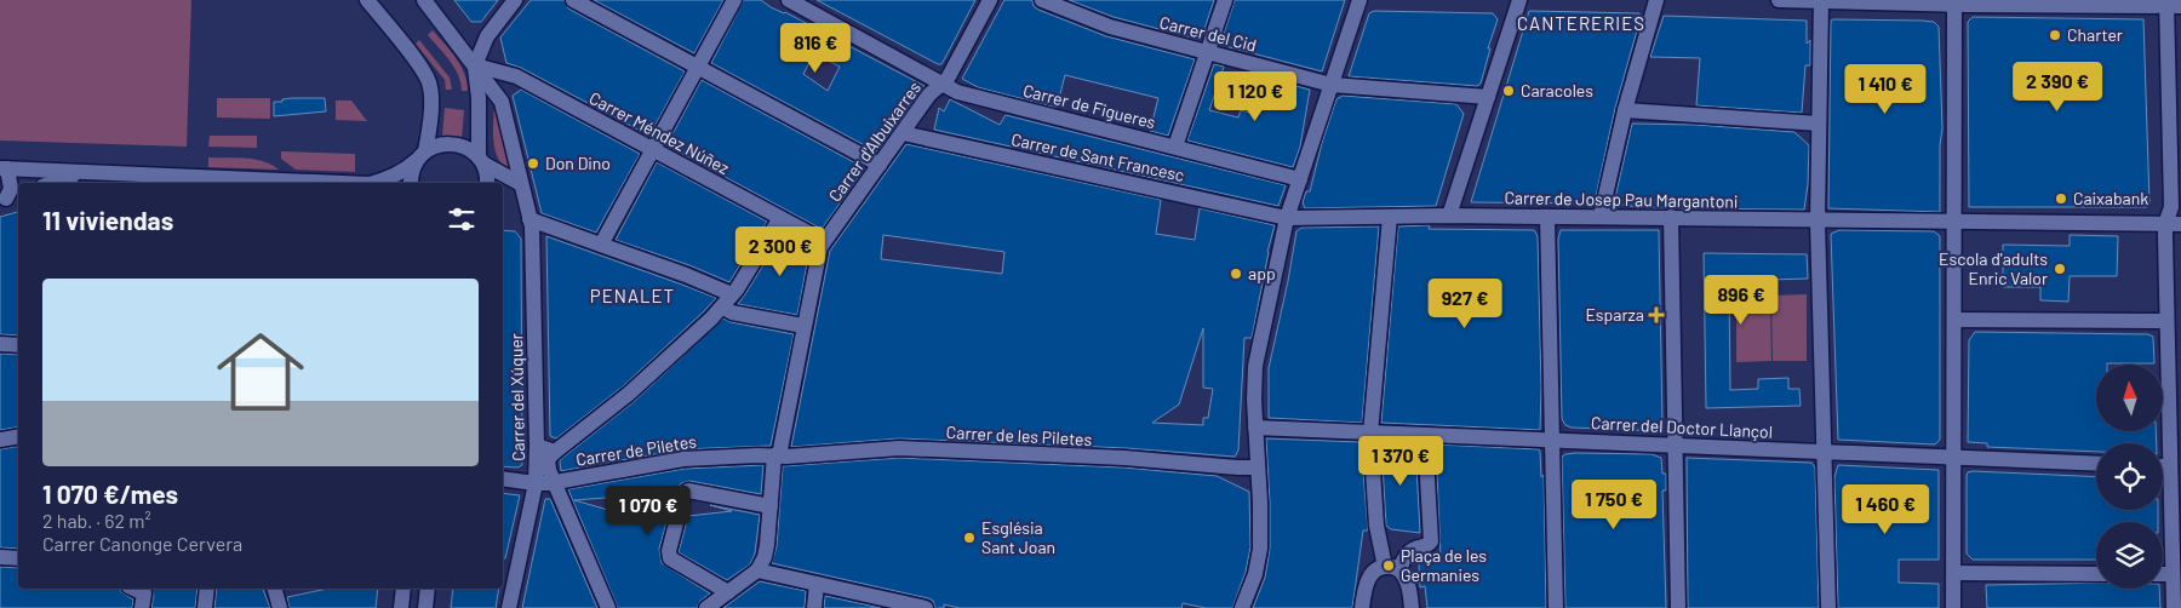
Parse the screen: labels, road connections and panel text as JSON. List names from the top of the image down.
{
  "streets": {
    "street": [
      "Carrer del Cid",
      "Carrer de Figueres",
      "Carrer Méndez Núñez",
      "Carrer d'Albuixarres",
      "Carrer de Sant Francesc",
      "Carrer de Josep Pau Margantoni",
      "Carrer del Xúquer",
      "Carrer del Doctor Llançol",
      "Carrer de les Piletes",
      "Carrer de Piletes"
    ]
  },
  "crossings": [
    ["Carrer de Figueres", "Carrer d'Albuixarres"],
    ["Carrer Méndez Núñez", "Carrer d'Albuixarres"],
    ["Carrer Méndez Núñez", "Carrer del Xúquer"],
    ["Carrer d'Albuixarres", "Carrer de Sant Francesc"],
    ["Carrer d'Albuixarres", "Carrer de les Piletes"],
    ["Carrer d'Albuixarres", "Carrer de Piletes"],
    ["Carrer de Sant Francesc", "Carrer de Josep Pau Margantoni"],
    ["Carrer del Xúquer", "Carrer de Piletes"],
    ["Carrer de les Piletes", "Carrer de Piletes"]
  ],
  "districts": ["CANTERERIES", "PENALET"],
  "places": {
    "other": [
      "Charter",
      "Caracoles",
      "Don Dino",
      "Caixabank",
      "Escola d'adults Enric Valor",
      "app",
      "Església Sant Joan",
      "Plaça de les Germanies"
    ],
    "health": ["Esparza"]
  },
  "north": "top",
  "page": {
    "price": [
      "816 €",
      "2 390 €",
      "1 410 €",
      "1 120 €",
      "2 300 €",
      "896 €",
      "927 €",
      "1 370 €",
      "1 750 €",
      "1 460 €",
      "1 070 €"
    ],
    "heading": "11 viviendas",
    "list": [
      {
        "name": "1 070 €/mes",
        "note": "2 hab. · 62 m² · Carrer Canonge Cervera"
      }
    ]
  }
}
